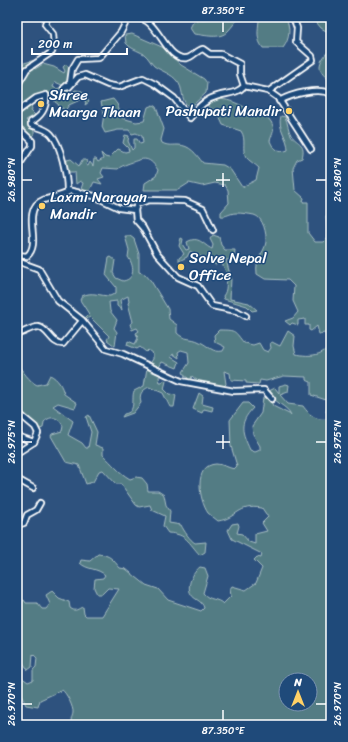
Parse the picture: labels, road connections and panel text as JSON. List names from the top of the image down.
{
  "places": [
    "Shree Maarga Thaan",
    "Pashupati Mandir",
    "Laxmi Narayan Mandir",
    "Solve Nepal Office"
  ],
  "scale_bar": "200 m",
  "north": "top",
  "coordinates": [
    "87.350°E",
    "26.980°N",
    "26.975°N",
    "26.970°N"
  ]
}
